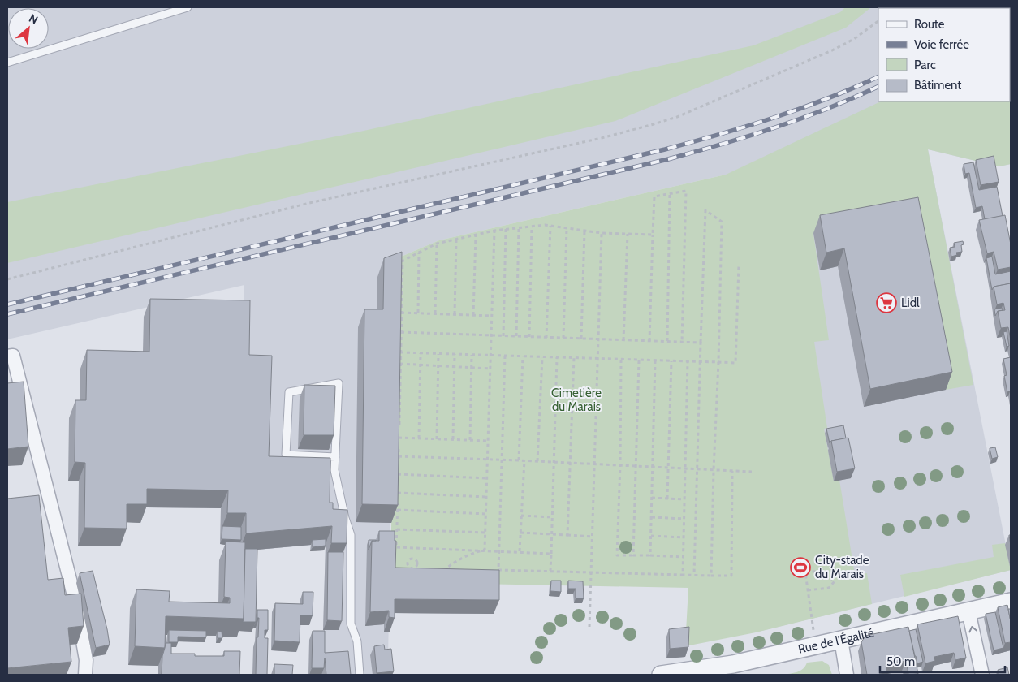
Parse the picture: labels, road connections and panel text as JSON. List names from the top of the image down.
{
  "streets": {
    "street": ["Rue de l'Égalité"]
  },
  "parks": ["Cimetière du Marais"],
  "places": {
    "supermarket": ["Lidl"],
    "sports": ["City-stade du Marais"]
  },
  "legend": [
    "Route",
    "Voie ferrée",
    "Parc",
    "Bâtiment"
  ],
  "scale_bar": "50 m",
  "north": "top right"
}
